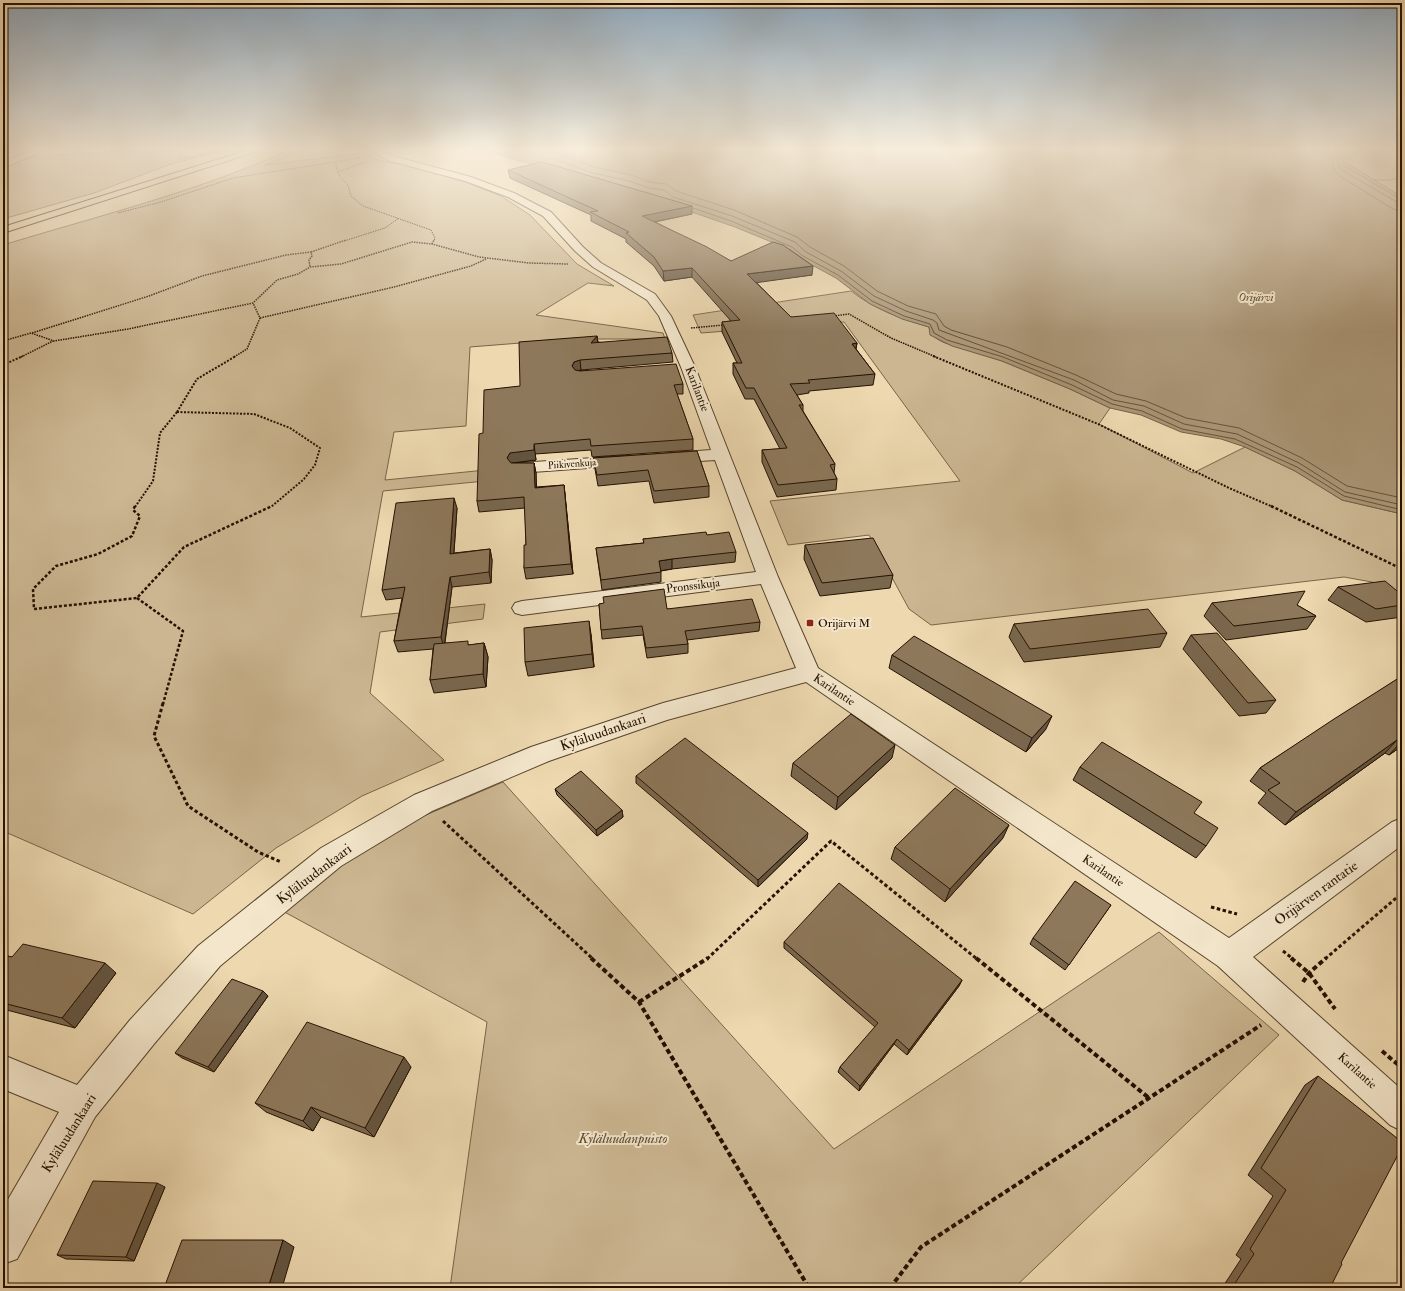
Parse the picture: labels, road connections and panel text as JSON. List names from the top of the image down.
{
  "streets": {
    "street": [
      "Karilantie",
      "Piikivenkuja",
      "Pronssikuja",
      "Kyläluudankaari",
      "Orijärven rantatie"
    ]
  },
  "crossings": [
    ["Karilantie", "Piikivenkuja"],
    ["Karilantie", "Pronssikuja"],
    ["Karilantie", "Kyläluudankaari"],
    ["Karilantie", "Orijärven rantatie"]
  ],
  "water": ["Orijärvi"],
  "parks": ["Kyläluudanpuisto"],
  "places": {
    "transit": ["Orijärvi M"]
  }
}
